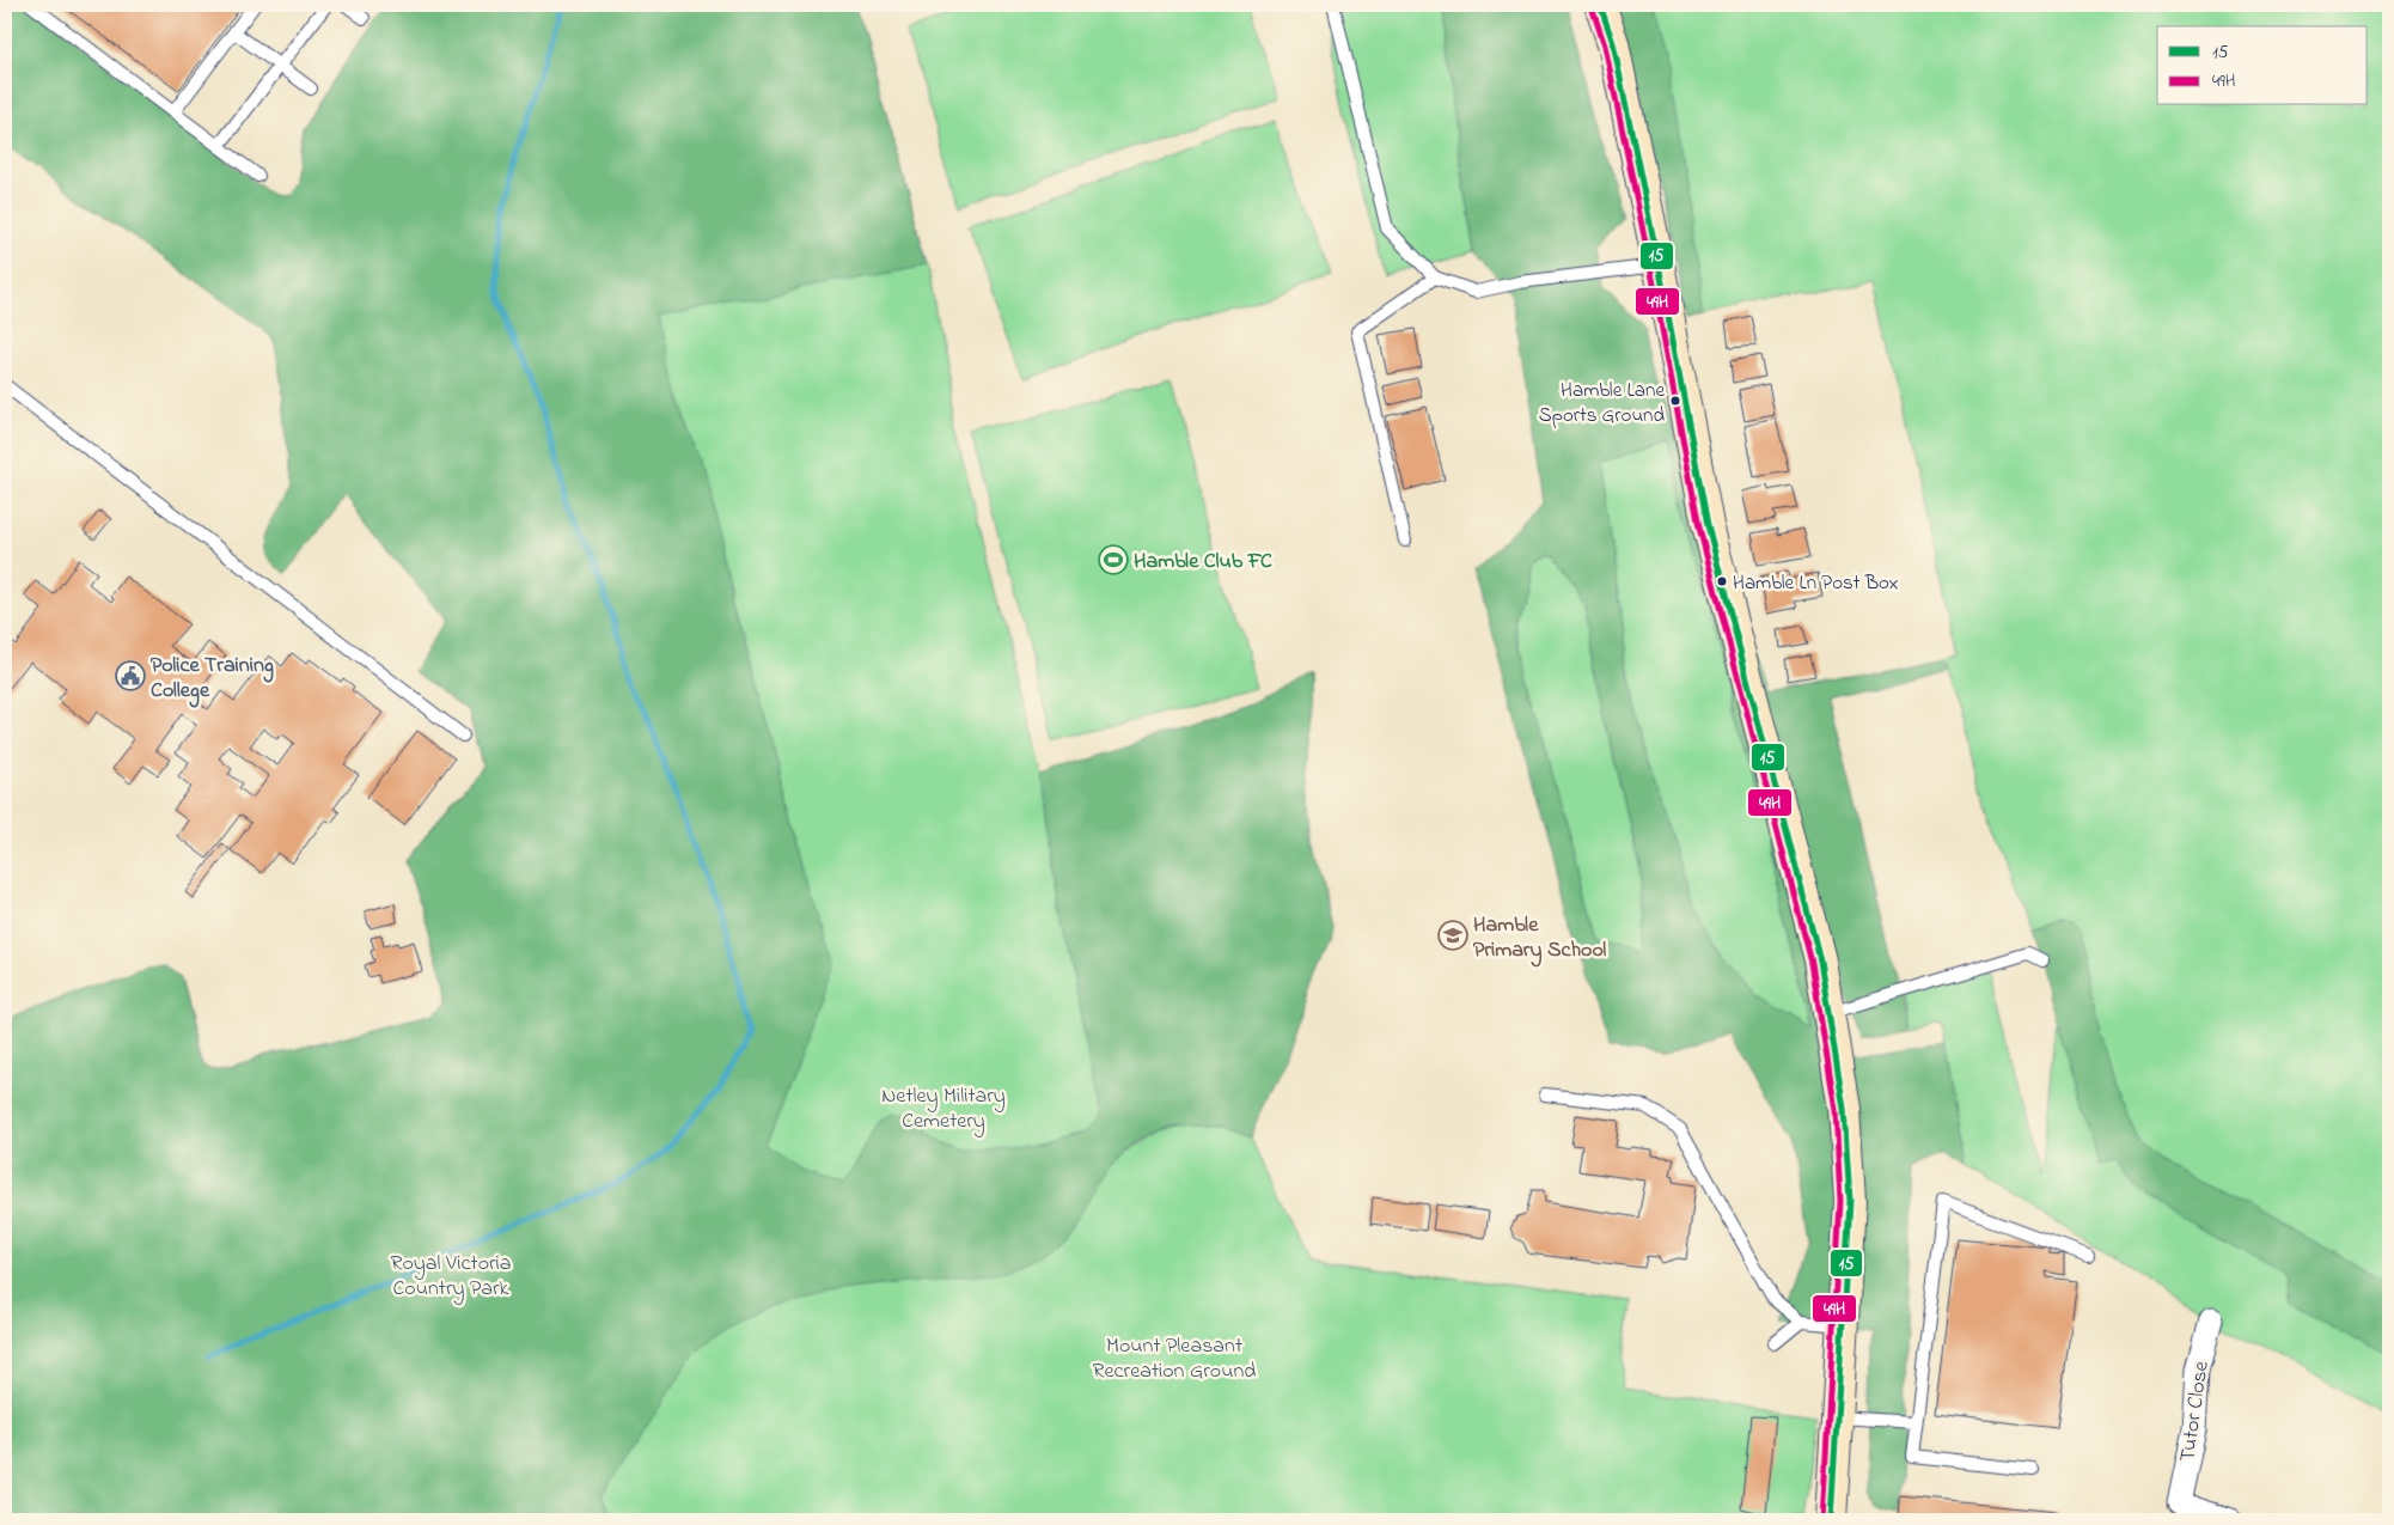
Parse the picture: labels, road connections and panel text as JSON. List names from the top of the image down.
{
  "streets": {
    "street": ["Tutor Close"]
  },
  "parks": ["Netley Military Cemetery", "Royal Victoria Country Park", "Mount Pleasant Recreation Ground"],
  "places": {
    "other": ["Hamble Lane Sports Ground", "Hamble Ln Post Box"],
    "sports": ["Hamble Club FC"],
    "public building": ["Police Training College"],
    "school or university": ["Hamble Primary School"]
  },
  "lines": ["transit line 15", "transit line 49H"],
  "legend": ["15", "49H"]
}
